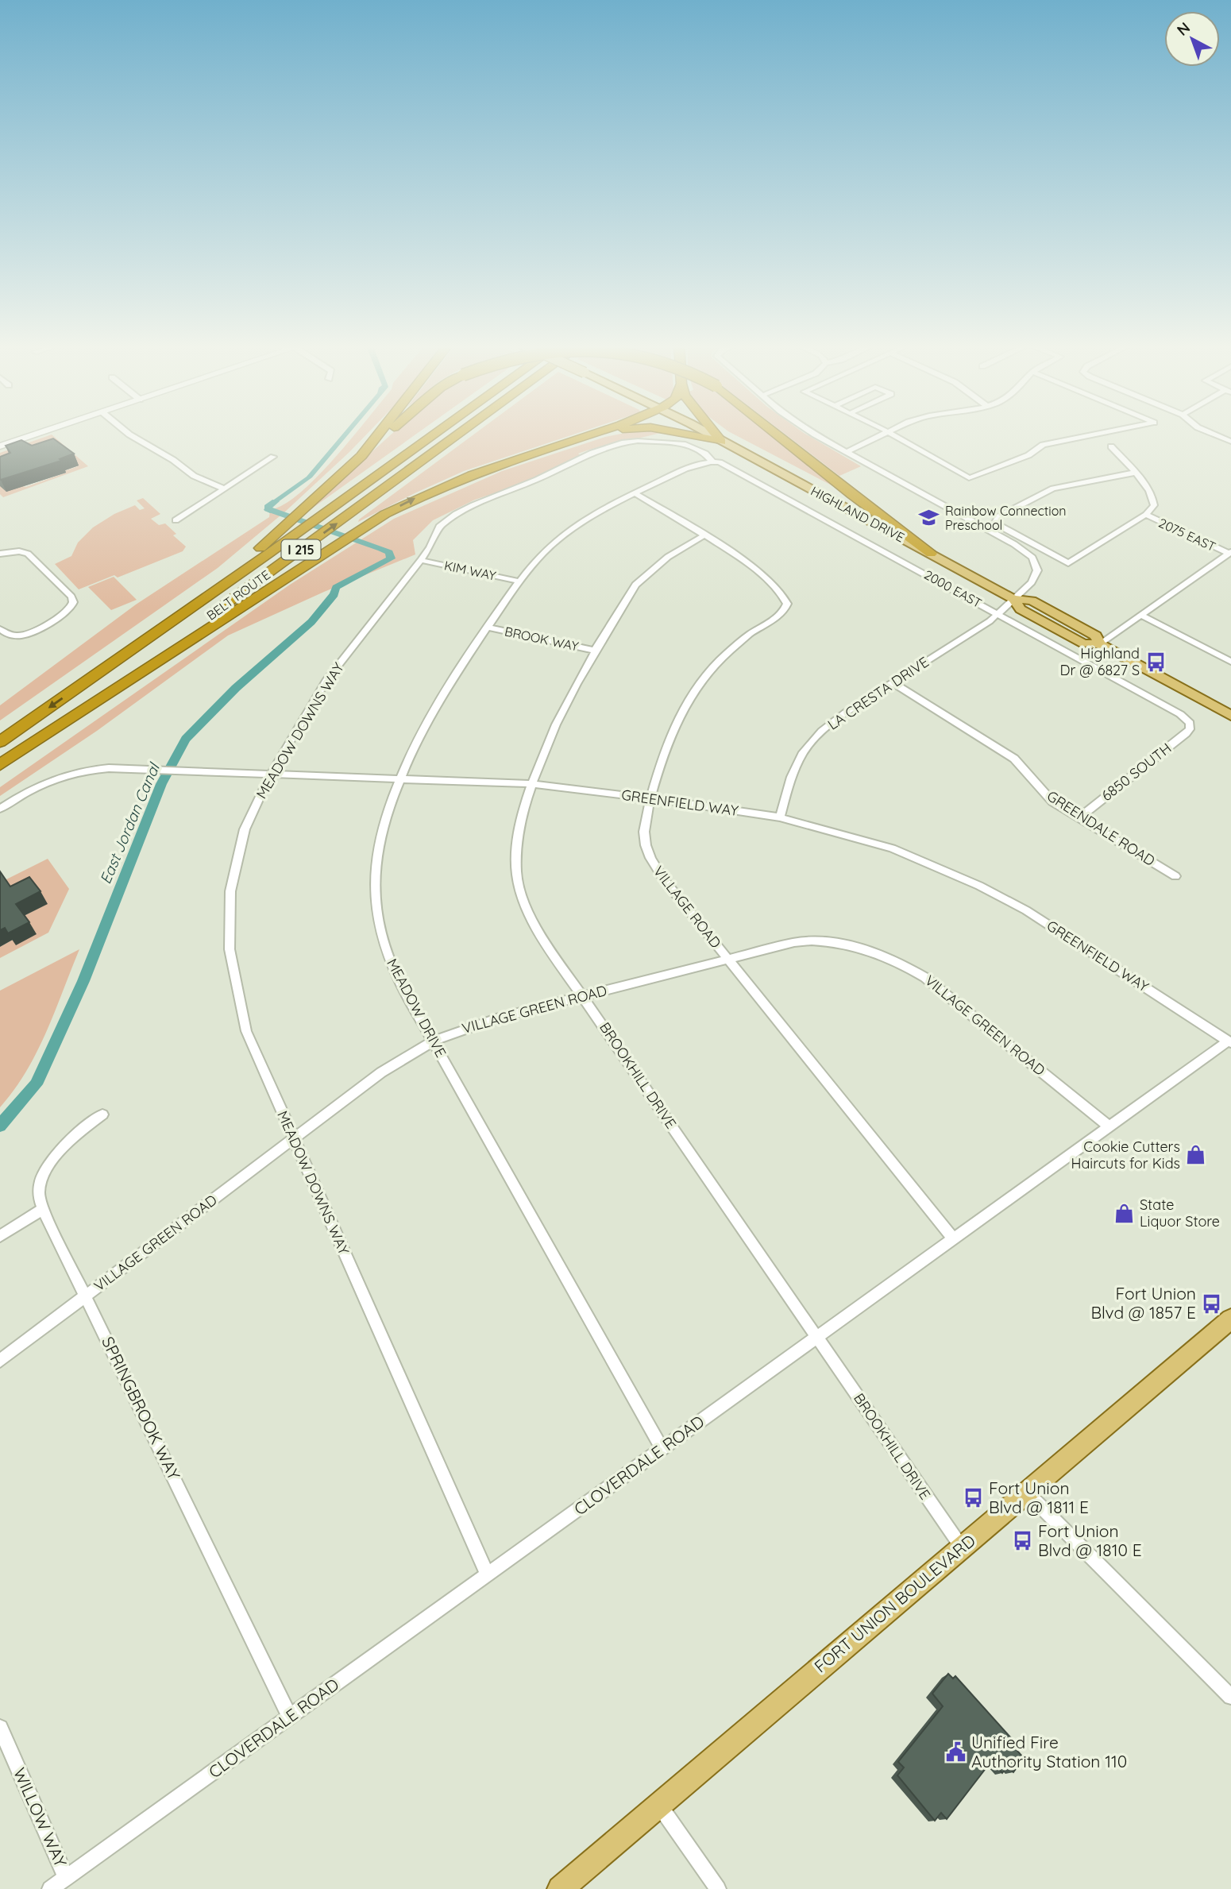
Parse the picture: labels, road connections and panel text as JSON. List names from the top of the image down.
{
  "streets": {
    "highway": ["I 215", "BELT ROUTE"],
    "main road": ["HIGHLAND DRIVE", "FORT UNION BOULEVARD"],
    "street": [
      "2075 EAST",
      "KIM WAY",
      "2000 EAST",
      "BROOK WAY",
      "LA CRESTA DRIVE",
      "MEADOW DOWNS WAY",
      "6850 SOUTH",
      "GREENFIELD WAY",
      "GREENDALE ROAD",
      "VILLAGE ROAD",
      "MEADOW DRIVE",
      "VILLAGE GREEN ROAD",
      "BROOKHILL DRIVE",
      "SPRINGBROOK WAY",
      "CLOVERDALE ROAD",
      "WILLOW WAY"
    ]
  },
  "crossings": [
    ["HIGHLAND DRIVE", "LA CRESTA DRIVE"],
    ["KIM WAY", "MEADOW DOWNS WAY"],
    ["KIM WAY", "MEADOW DRIVE"],
    ["2000 EAST", "LA CRESTA DRIVE"],
    ["2000 EAST", "MEADOW DOWNS WAY"],
    ["2000 EAST", "6850 SOUTH"],
    ["2000 EAST", "MEADOW DRIVE"],
    ["BROOK WAY", "MEADOW DRIVE"],
    ["BROOK WAY", "BROOKHILL DRIVE"],
    ["LA CRESTA DRIVE", "GREENFIELD WAY"],
    ["LA CRESTA DRIVE", "GREENDALE ROAD"],
    ["MEADOW DOWNS WAY", "GREENFIELD WAY"],
    ["MEADOW DOWNS WAY", "MEADOW DRIVE"],
    ["MEADOW DOWNS WAY", "VILLAGE GREEN ROAD"],
    ["MEADOW DOWNS WAY", "CLOVERDALE ROAD"],
    ["6850 SOUTH", "GREENDALE ROAD"],
    ["GREENFIELD WAY", "VILLAGE ROAD"],
    ["GREENFIELD WAY", "MEADOW DRIVE"],
    ["GREENFIELD WAY", "BROOKHILL DRIVE"],
    ["GREENFIELD WAY", "CLOVERDALE ROAD"],
    ["VILLAGE ROAD", "MEADOW DRIVE"],
    ["VILLAGE ROAD", "VILLAGE GREEN ROAD"],
    ["VILLAGE ROAD", "BROOKHILL DRIVE"],
    ["VILLAGE ROAD", "CLOVERDALE ROAD"],
    ["MEADOW DRIVE", "VILLAGE GREEN ROAD"],
    ["MEADOW DRIVE", "CLOVERDALE ROAD"],
    ["VILLAGE GREEN ROAD", "BROOKHILL DRIVE"],
    ["VILLAGE GREEN ROAD", "SPRINGBROOK WAY"],
    ["VILLAGE GREEN ROAD", "CLOVERDALE ROAD"],
    ["BROOKHILL DRIVE", "CLOVERDALE ROAD"],
    ["BROOKHILL DRIVE", "FORT UNION BOULEVARD"],
    ["SPRINGBROOK WAY", "CLOVERDALE ROAD"],
    ["CLOVERDALE ROAD", "WILLOW WAY"]
  ],
  "water": ["East Jordan Canal"],
  "places": {
    "school or university": ["Rainbow Connection Preschool"],
    "bus stop": [
      "Highland Dr @ 6827 S",
      "Fort Union Blvd @ 1857 E",
      "Fort Union Blvd @ 1811 E",
      "Fort Union Blvd @ 1810 E"
    ],
    "shop": ["Cookie Cutters Haircuts for Kids", "State Liquor Store"],
    "public building": ["Unified Fire Authority Station 110"]
  },
  "north": "top left"
}
